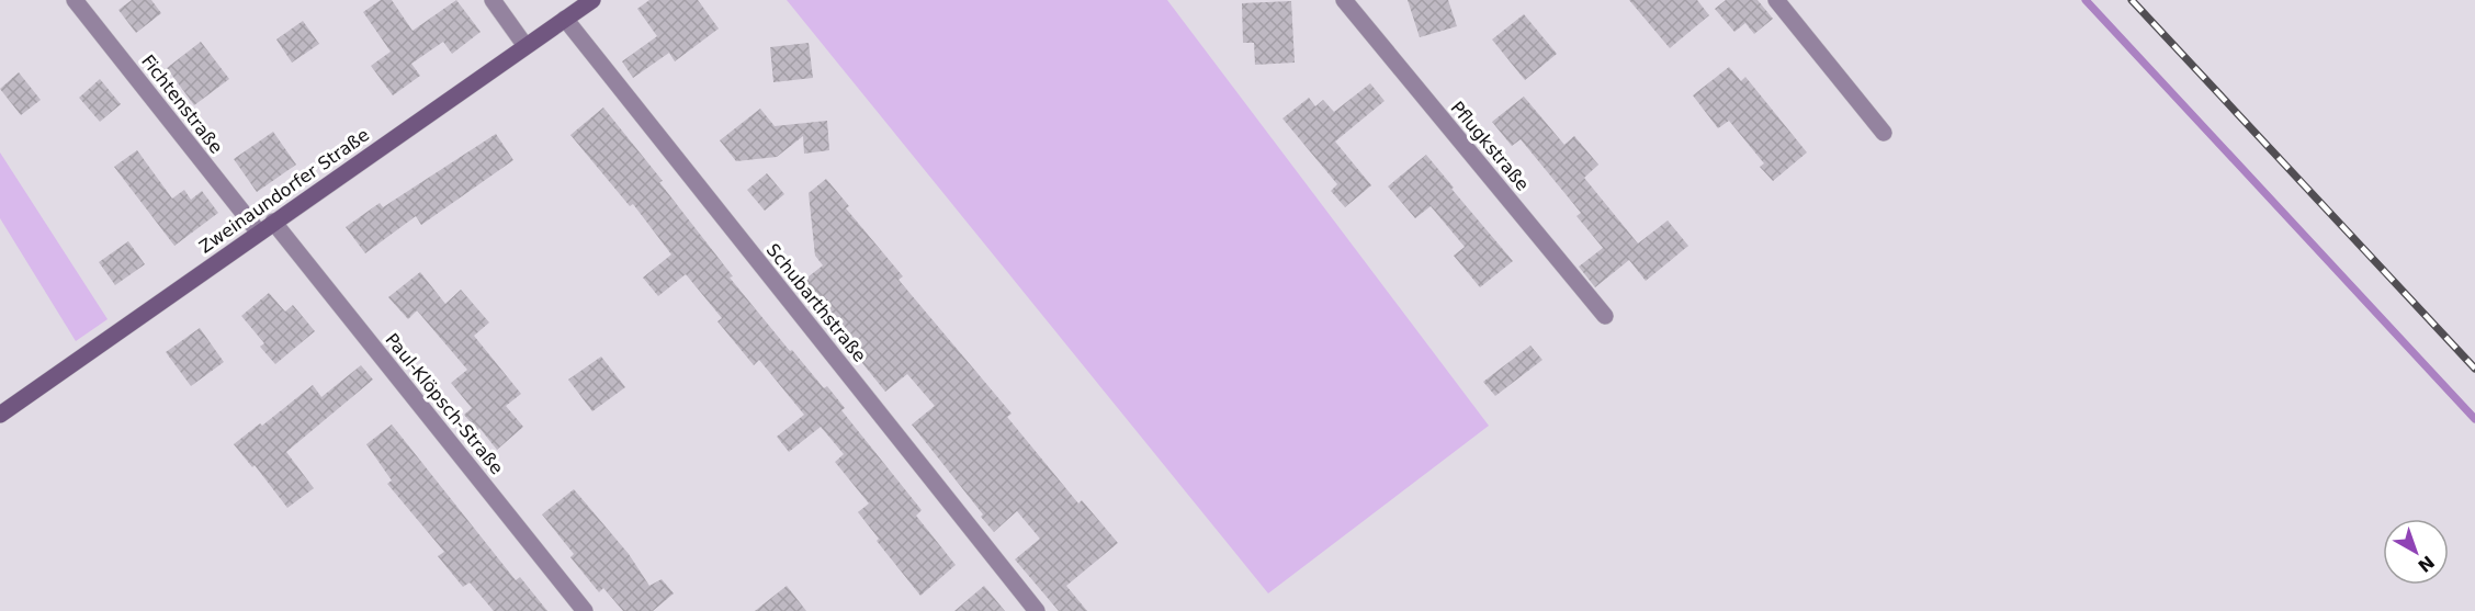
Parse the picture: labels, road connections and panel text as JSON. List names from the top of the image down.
{
  "streets": {
    "street": [
      "Fichtenstraße",
      "Pflugkstraße",
      "Zweinaundorfer Straße",
      "Schubarthstraße",
      "Paul-Klöpsch-Straße"
    ]
  },
  "crossings": [
    ["Fichtenstraße", "Zweinaundorfer Straße"],
    ["Zweinaundorfer Straße", "Schubarthstraße"],
    ["Zweinaundorfer Straße", "Paul-Klöpsch-Straße"]
  ],
  "north": "bottom right"
}
